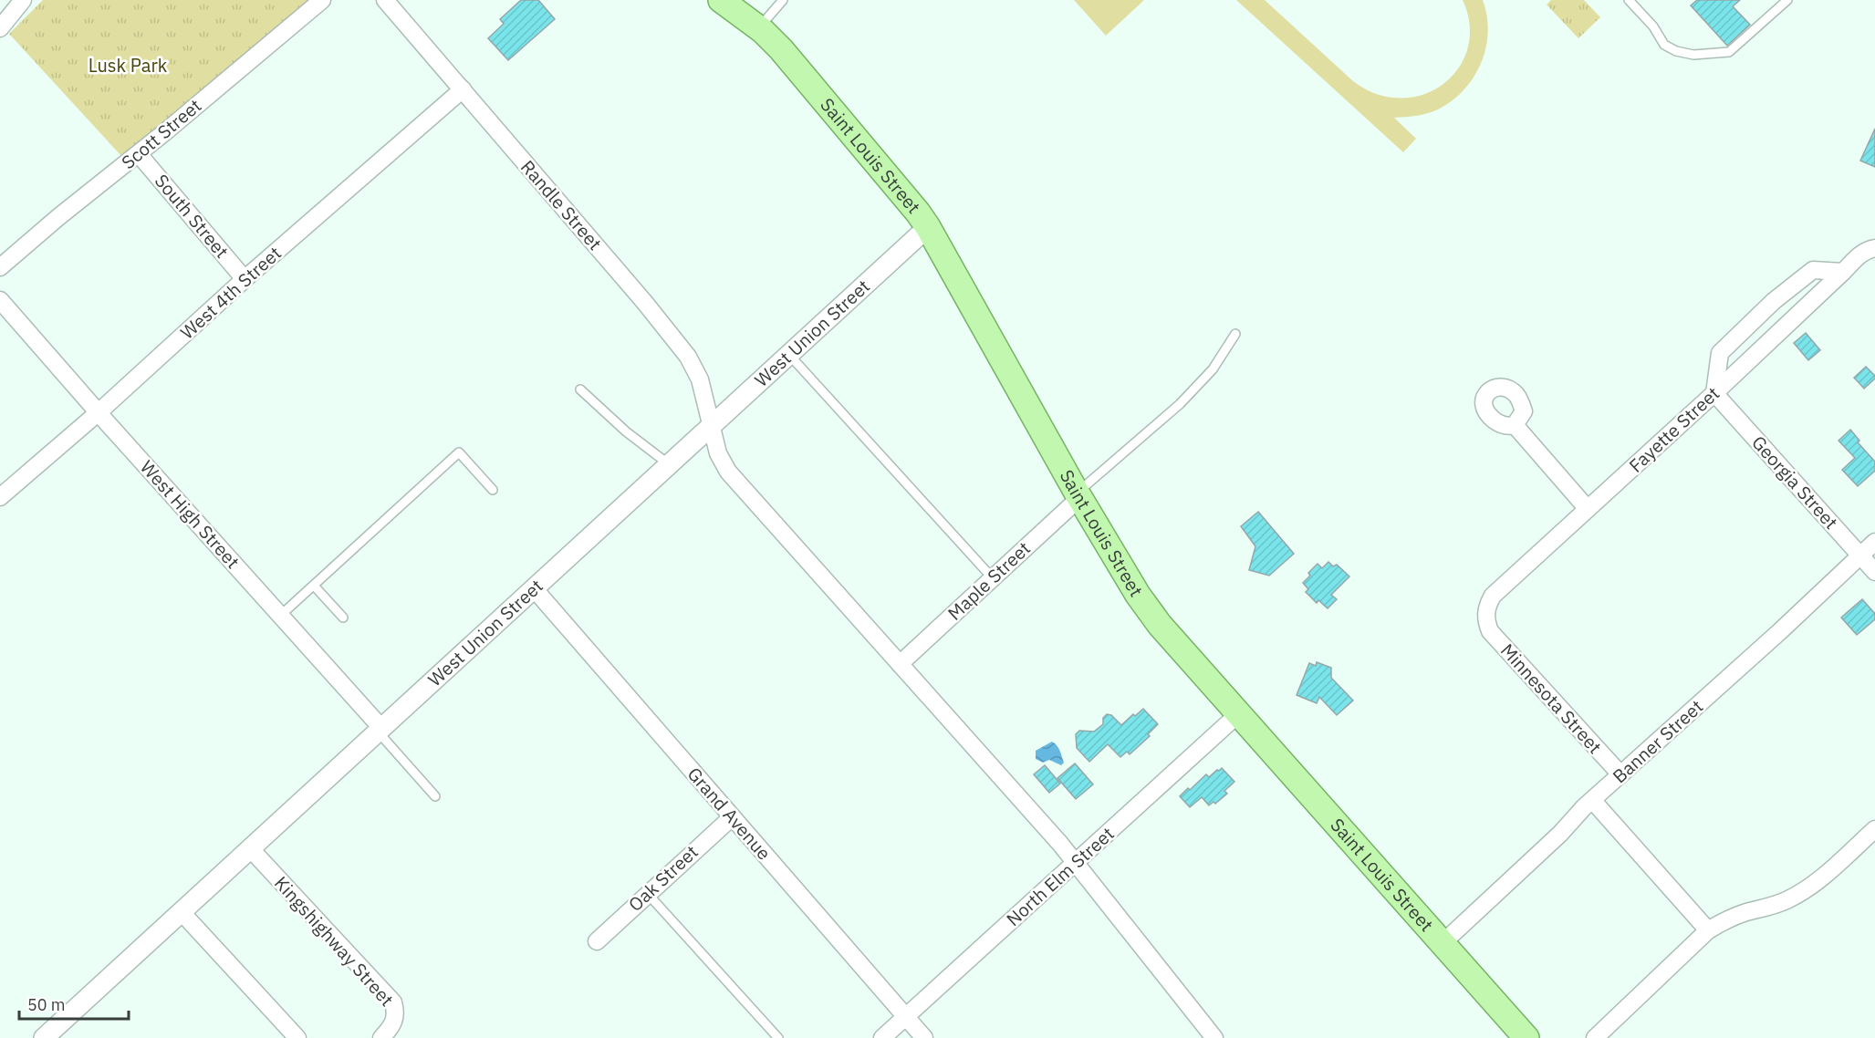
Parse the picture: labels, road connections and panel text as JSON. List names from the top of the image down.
{
  "streets": {
    "main road": ["Saint Louis Street"],
    "street": [
      "Scott Street",
      "Randle Street",
      "South Street",
      "West 4th Street",
      "West Union Street",
      "Fayette Street",
      "Georgia Street",
      "West High Street",
      "Maple Street",
      "Minnesota Street",
      "Banner Street",
      "Grand Avenue",
      "North Elm Street",
      "Oak Street",
      "Kingshighway Street"
    ]
  },
  "crossings": [
    ["Scott Street", "South Street"],
    ["Saint Louis Street", "West Union Street"],
    ["Saint Louis Street", "Maple Street"],
    ["Saint Louis Street", "Banner Street"],
    ["Saint Louis Street", "North Elm Street"],
    ["Randle Street", "West 4th Street"],
    ["Randle Street", "West Union Street"],
    ["Randle Street", "Maple Street"],
    ["Randle Street", "North Elm Street"],
    ["South Street", "West 4th Street"],
    ["West 4th Street", "West High Street"],
    ["West Union Street", "West High Street"],
    ["West Union Street", "Grand Avenue"],
    ["West Union Street", "Kingshighway Street"],
    ["Fayette Street", "Georgia Street"],
    ["Fayette Street", "Minnesota Street"],
    ["Georgia Street", "Banner Street"],
    ["Minnesota Street", "Banner Street"],
    ["Grand Avenue", "North Elm Street"],
    ["Grand Avenue", "Oak Street"]
  ],
  "parks": ["Lusk Park"],
  "scale_bar": "50 m"
}
